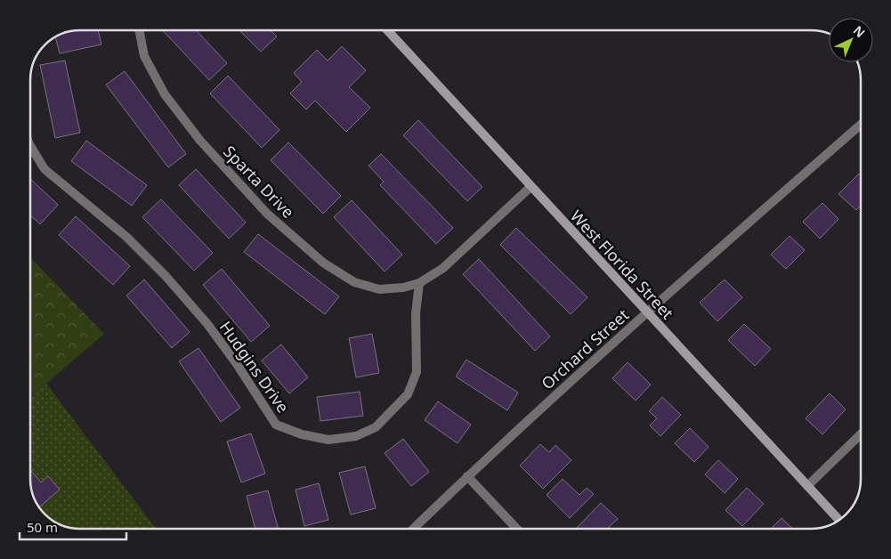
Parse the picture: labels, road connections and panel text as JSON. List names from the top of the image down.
{
  "streets": {
    "main road": ["West Florida Street"],
    "street": ["Sparta Drive", "Orchard Street", "Hudgins Drive"]
  },
  "crossings": [
    ["Sparta Drive", "Hudgins Drive"],
    ["West Florida Street", "Orchard Street"]
  ],
  "scale_bar": "50 m",
  "north": "top right"
}
